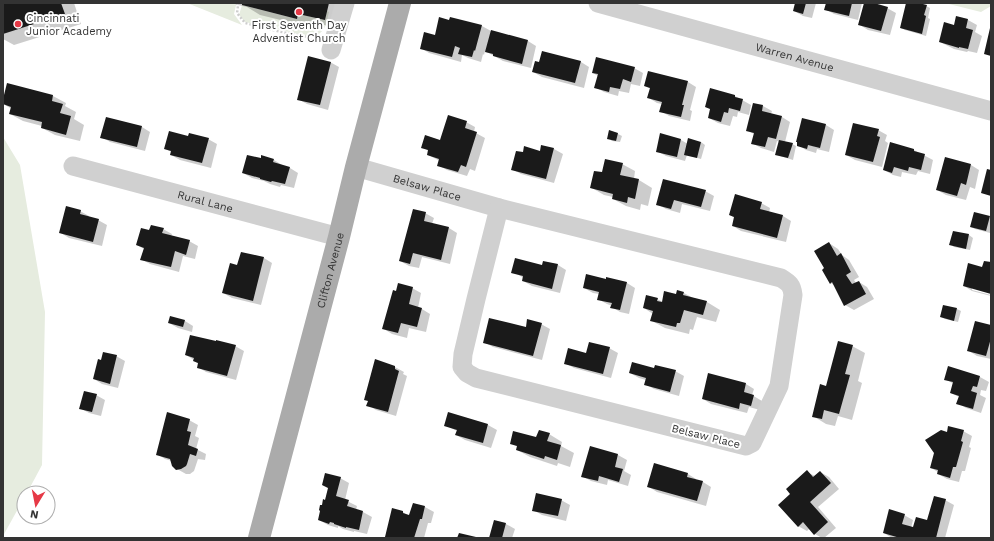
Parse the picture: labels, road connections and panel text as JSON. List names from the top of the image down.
{
  "streets": {
    "main road": ["Clifton Avenue"],
    "street": ["Warren Avenue", "Belsaw Place", "Rural Lane"]
  },
  "crossings": [
    ["Belsaw Place", "Clifton Avenue"],
    ["Rural Lane", "Clifton Avenue"]
  ],
  "places": ["First Seventh Day Adventist Church", "Cincinnati Junior Academy"],
  "north": "bottom"
}
